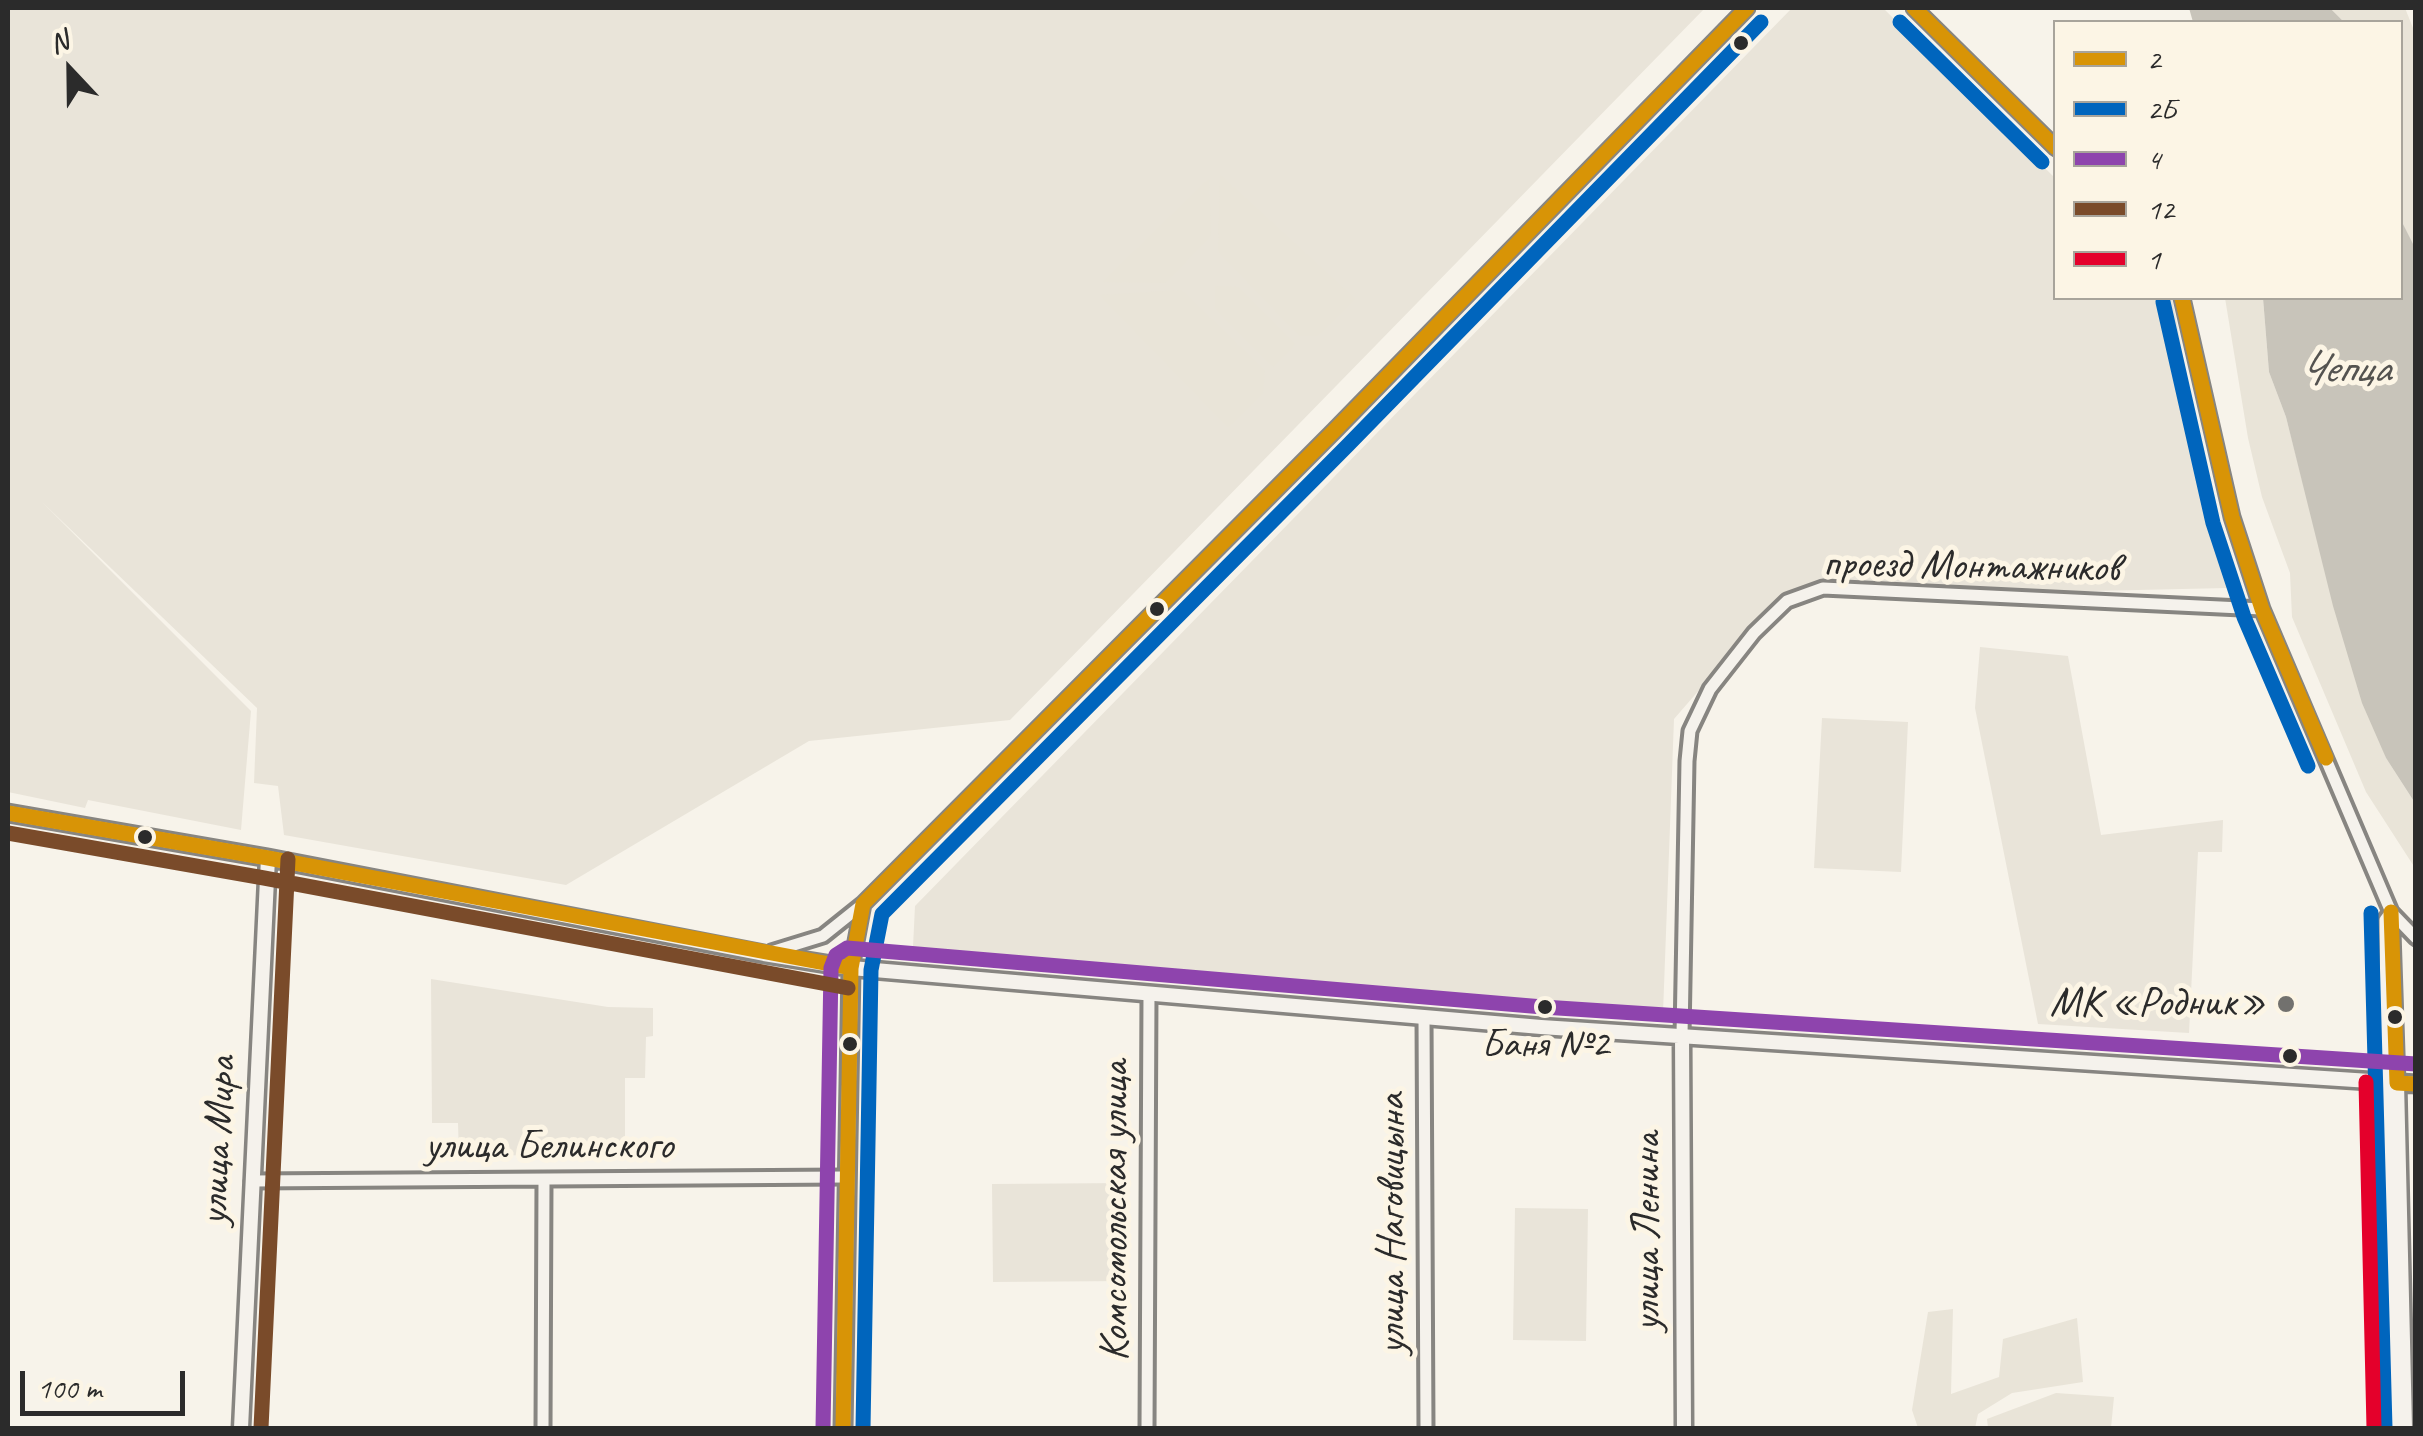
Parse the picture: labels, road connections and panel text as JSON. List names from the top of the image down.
{
  "streets": {
    "street": [
      "проезд Монтажников",
      "улица Мира",
      "улица Белинского",
      "Комсомольская улица",
      "улица Наговицына",
      "улица Ленина"
    ]
  },
  "crossings": [
    ["проезд Монтажников", "улица Ленина"],
    ["улица Мира", "улица Белинского"]
  ],
  "water": ["Чепца"],
  "places": ["МК «Родник»", "Баня №2"],
  "lines": [
    "transit line 2",
    "transit line 2Б",
    "transit line 12",
    "transit line 4",
    "transit line 1"
  ],
  "legend": [
    "2",
    "2Б",
    "4",
    "12",
    "1"
  ],
  "scale_bar": "100 m",
  "north": "top"
}
